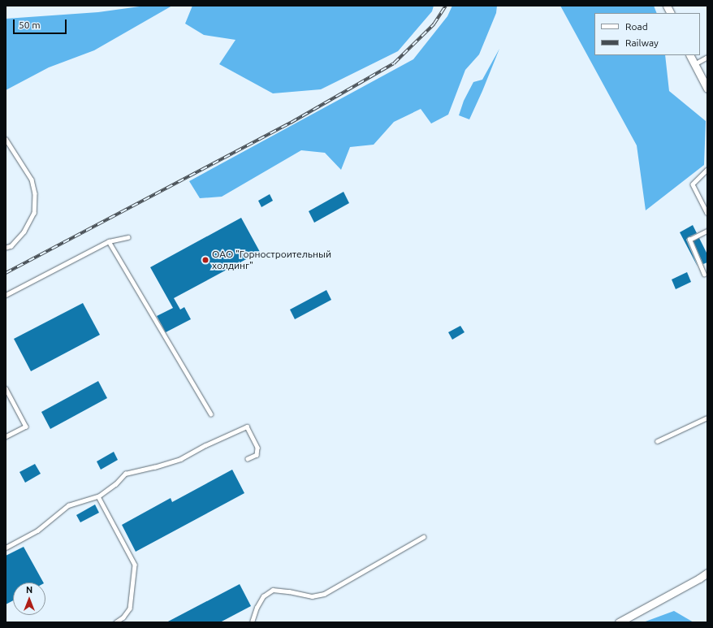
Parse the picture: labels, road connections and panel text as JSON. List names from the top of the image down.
{
  "places": ["ОАО \"Горностроительный холдинг\""],
  "legend": ["Road", "Railway"],
  "scale_bar": "50 m",
  "north": "top"
}
